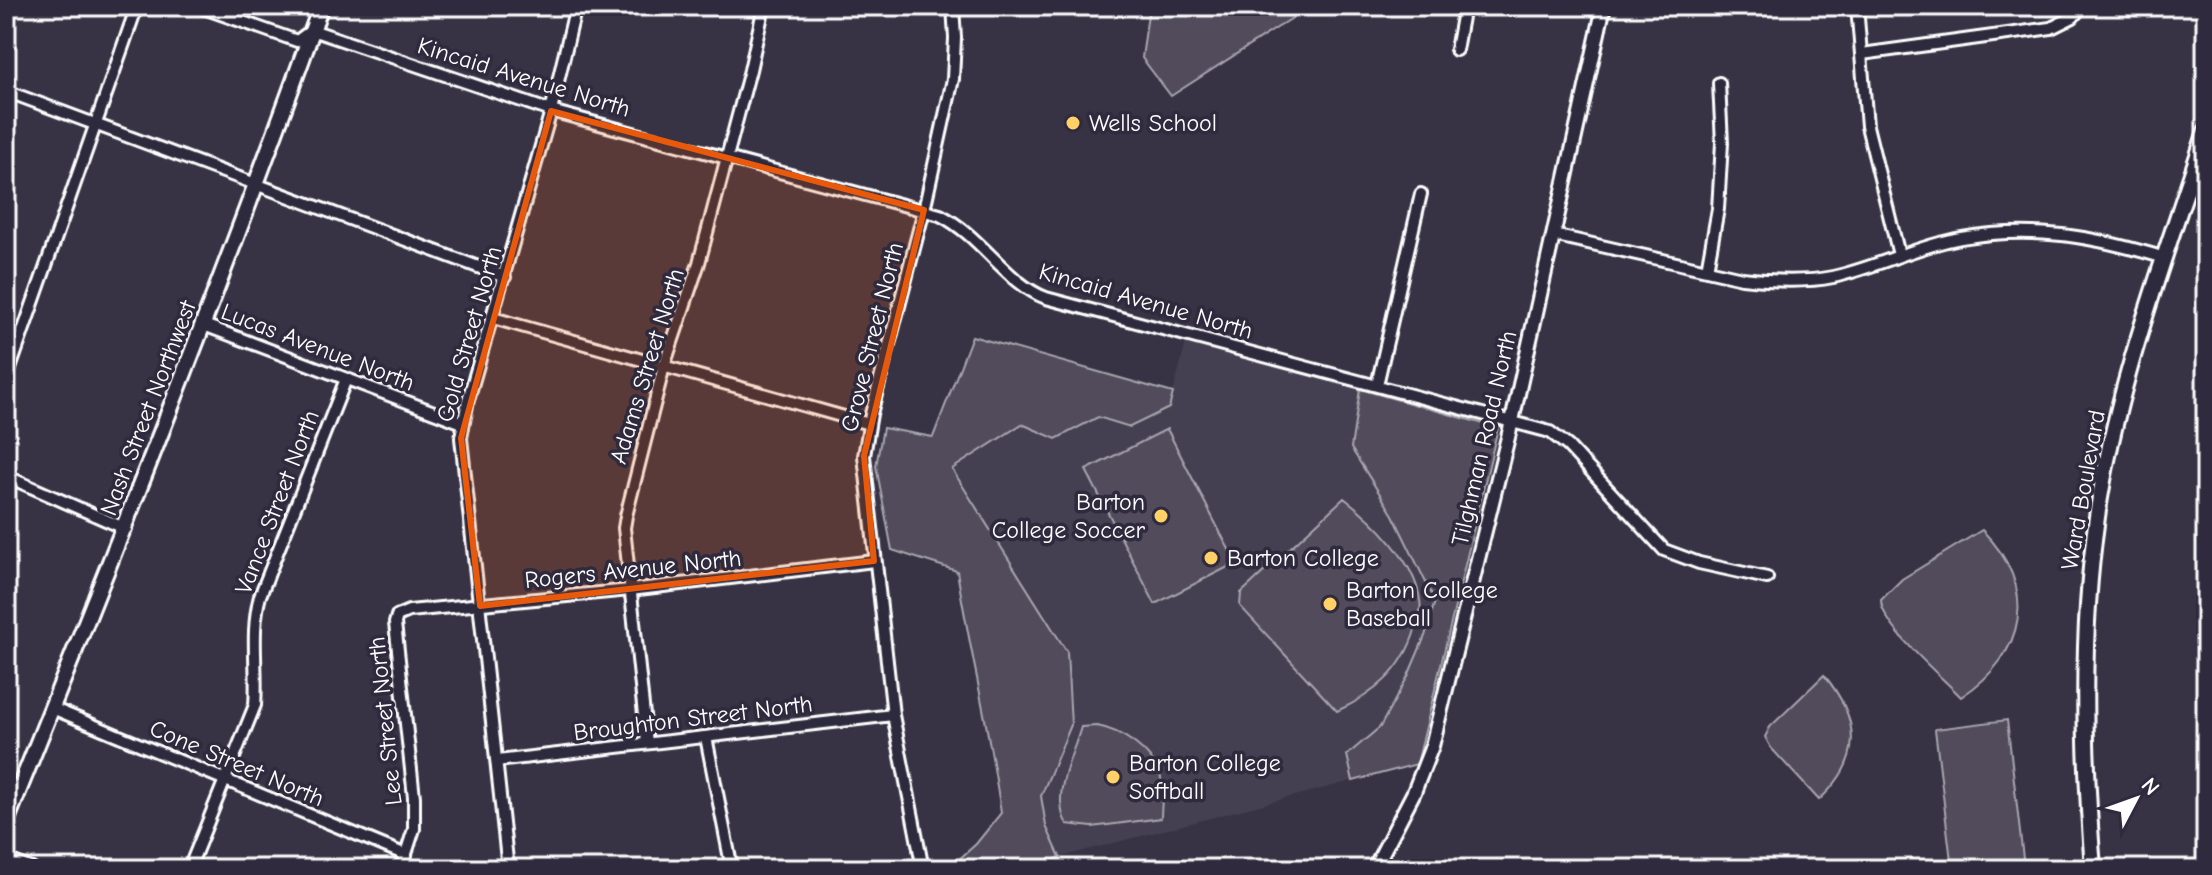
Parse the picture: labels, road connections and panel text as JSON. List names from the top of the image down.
{
  "streets": {
    "main road": ["Nash Street Northwest", "Ward Boulevard"],
    "street": [
      "Kincaid Avenue North",
      "Gold Street North",
      "Grove Street North",
      "Lucas Avenue North",
      "Adams Street North",
      "Tilghman Road North",
      "Vance Street North",
      "Rogers Avenue North",
      "Broughton Street North",
      "Lee Street North",
      "Cone Street North"
    ]
  },
  "crossings": [
    ["Kincaid Avenue North", "Gold Street North"],
    ["Kincaid Avenue North", "Grove Street North"],
    ["Kincaid Avenue North", "Adams Street North"],
    ["Kincaid Avenue North", "Nash Street Northwest"],
    ["Kincaid Avenue North", "Tilghman Road North"],
    ["Gold Street North", "Lucas Avenue North"],
    ["Gold Street North", "Rogers Avenue North"],
    ["Gold Street North", "Broughton Street North"],
    ["Grove Street North", "Rogers Avenue North"],
    ["Grove Street North", "Broughton Street North"],
    ["Lucas Avenue North", "Nash Street Northwest"],
    ["Lucas Avenue North", "Vance Street North"],
    ["Adams Street North", "Rogers Avenue North"],
    ["Adams Street North", "Broughton Street North"],
    ["Nash Street Northwest", "Cone Street North"],
    ["Vance Street North", "Cone Street North"],
    ["Rogers Avenue North", "Lee Street North"],
    ["Lee Street North", "Cone Street North"]
  ],
  "places": [
    "Wells School",
    "Barton College Soccer",
    "Barton College",
    "Barton College Baseball",
    "Barton College Softball"
  ],
  "north": "top right"
}
